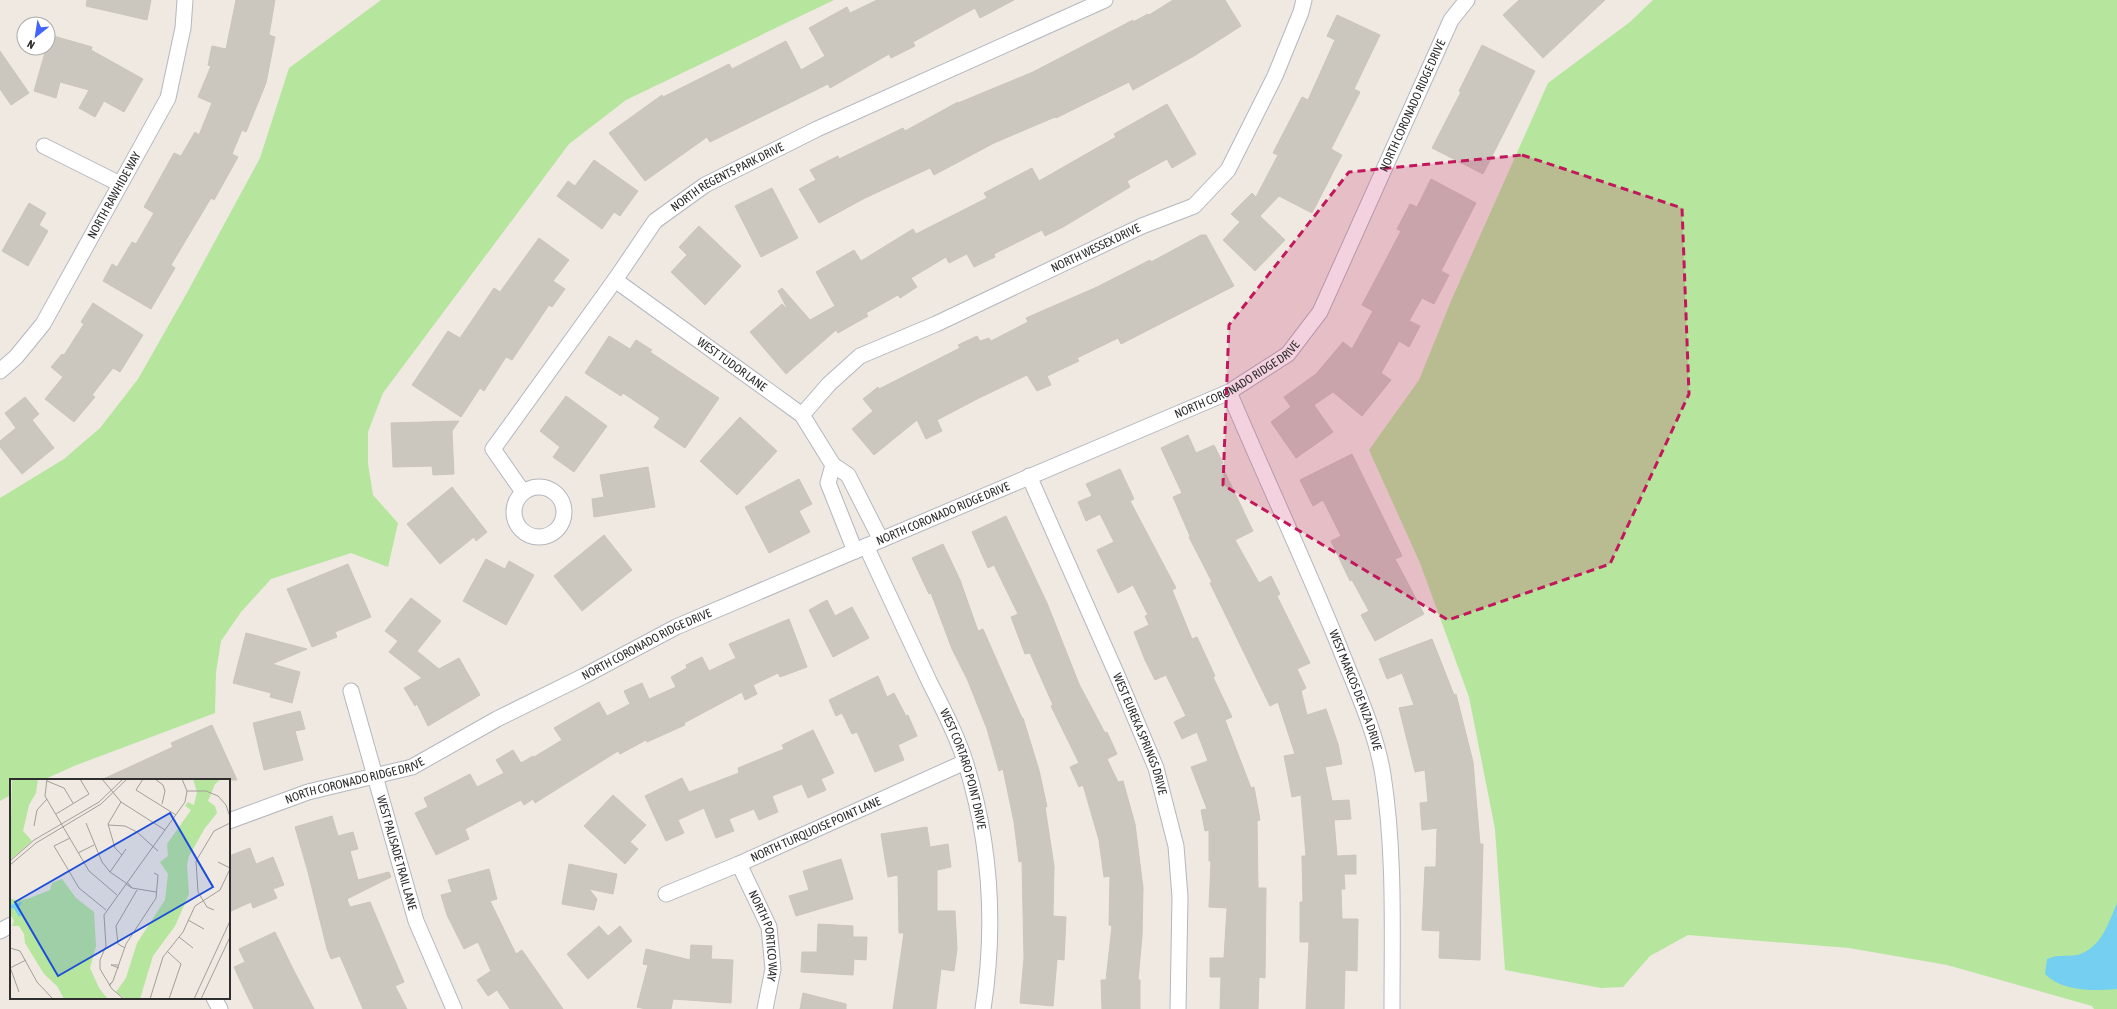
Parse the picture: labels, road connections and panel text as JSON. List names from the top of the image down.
{
  "streets": {
    "street": [
      "NORTH CORONADO RIDGE DRIVE",
      "NORTH REGENTS PARK DRIVE",
      "NORTH RAWHIDE WAY",
      "NORTH WESSEX DRIVE",
      "WEST TUDOR LANE",
      "WEST MARCOS DE NIZA DRIVE",
      "WEST EUREKA SPRINGS DRIVE",
      "WEST CORTARO POINT DRIVE",
      "NORTH TURQUOISE POINT LANE",
      "WEST PALISADE TRAIL LANE",
      "NORTH PORTICO WAY"
    ]
  },
  "crossings": [
    ["NORTH CORONADO RIDGE DRIVE", "WEST TUDOR LANE"],
    ["NORTH CORONADO RIDGE DRIVE", "WEST MARCOS DE NIZA DRIVE"],
    ["NORTH CORONADO RIDGE DRIVE", "WEST EUREKA SPRINGS DRIVE"],
    ["NORTH CORONADO RIDGE DRIVE", "WEST CORTARO POINT DRIVE"],
    ["NORTH CORONADO RIDGE DRIVE", "WEST PALISADE TRAIL LANE"],
    ["NORTH REGENTS PARK DRIVE", "WEST TUDOR LANE"],
    ["NORTH WESSEX DRIVE", "WEST TUDOR LANE"],
    ["WEST CORTARO POINT DRIVE", "NORTH TURQUOISE POINT LANE"],
    ["NORTH TURQUOISE POINT LANE", "NORTH PORTICO WAY"]
  ],
  "north": "bottom left"
}
